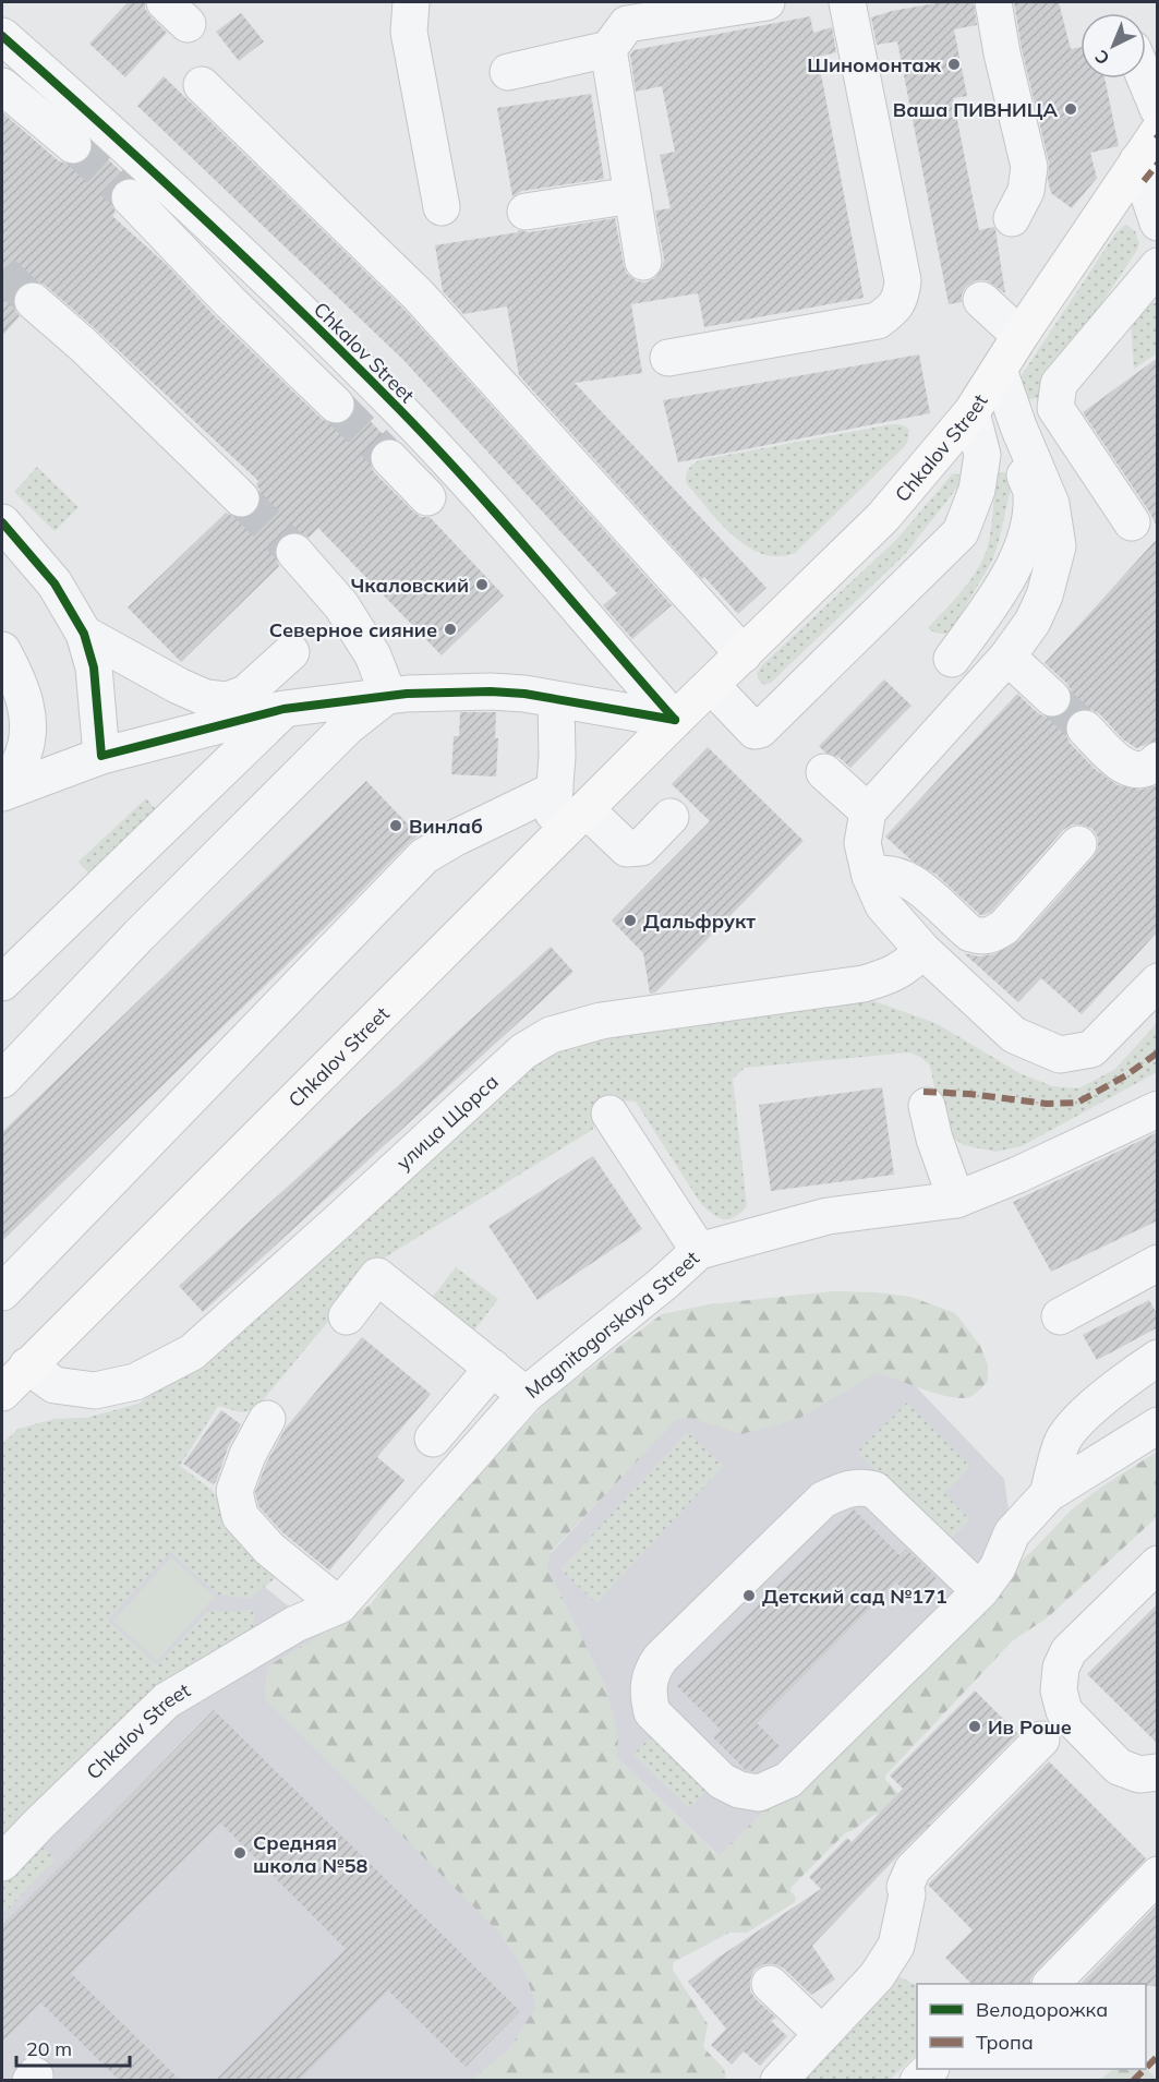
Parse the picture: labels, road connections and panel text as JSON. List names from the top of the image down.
{
  "streets": {
    "main road": ["Chkalov Street"],
    "street": ["улица Щорса", "Magnitogorskaya Street"]
  },
  "crossings": [
    ["Chkalov Street", "улица Щорса"],
    ["Chkalov Street", "Magnitogorskaya Street"]
  ],
  "places": [
    "Шиномонтаж",
    "Ваша ПИВНИЦА",
    "Чкаловский",
    "Северное сияние",
    "Винлаб",
    "Дальфрукт",
    "Детский сад №171",
    "Ив Роше",
    "Средняя школа №58"
  ],
  "legend": ["Велодорожка", "Тропа"],
  "scale_bar": "20 m",
  "north": "bottom left"
}
